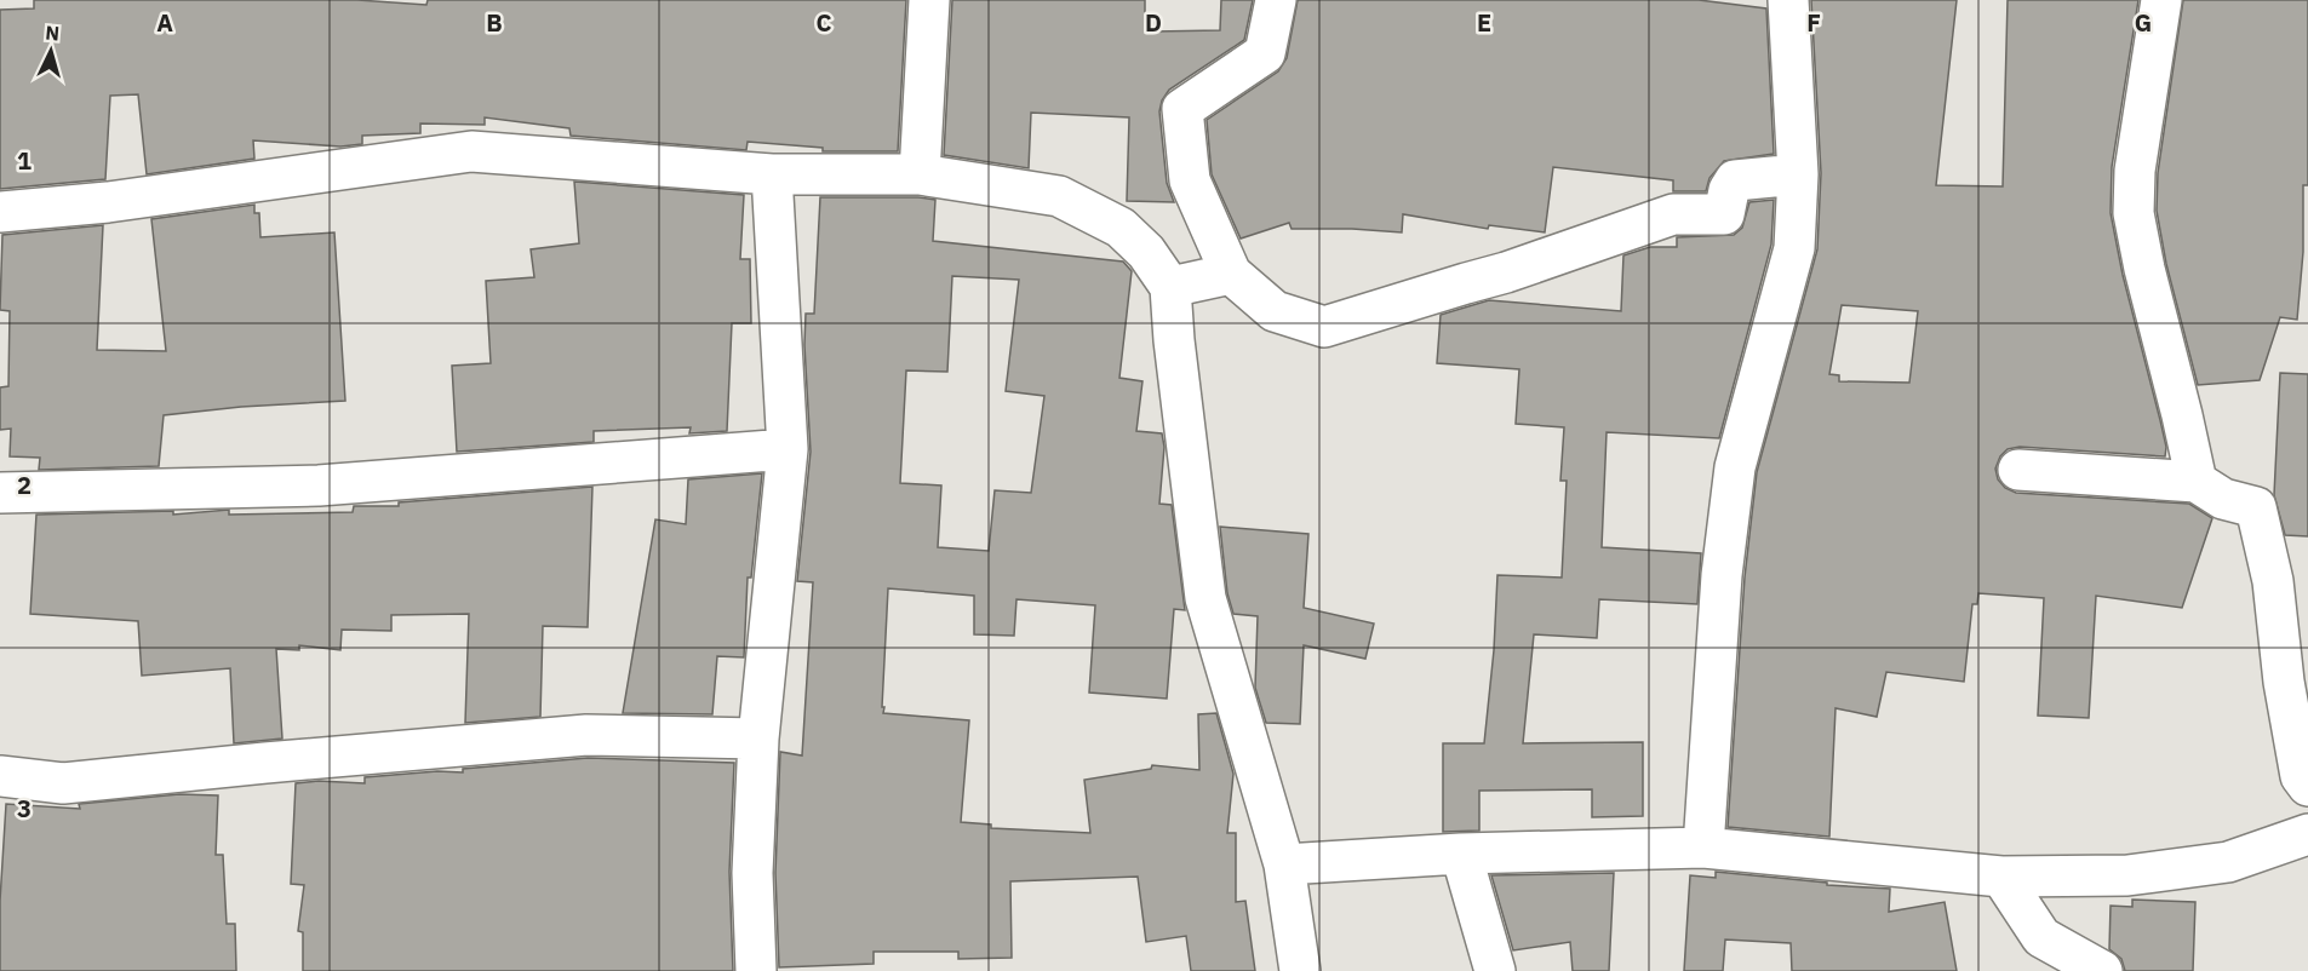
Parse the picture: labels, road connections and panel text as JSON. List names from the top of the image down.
{
  "north": "top",
  "grid": {
    "columns": [
      "A",
      "B",
      "C",
      "D",
      "E",
      "F",
      "G"
    ],
    "rows": ["1", "2", "3"]
  }
}
